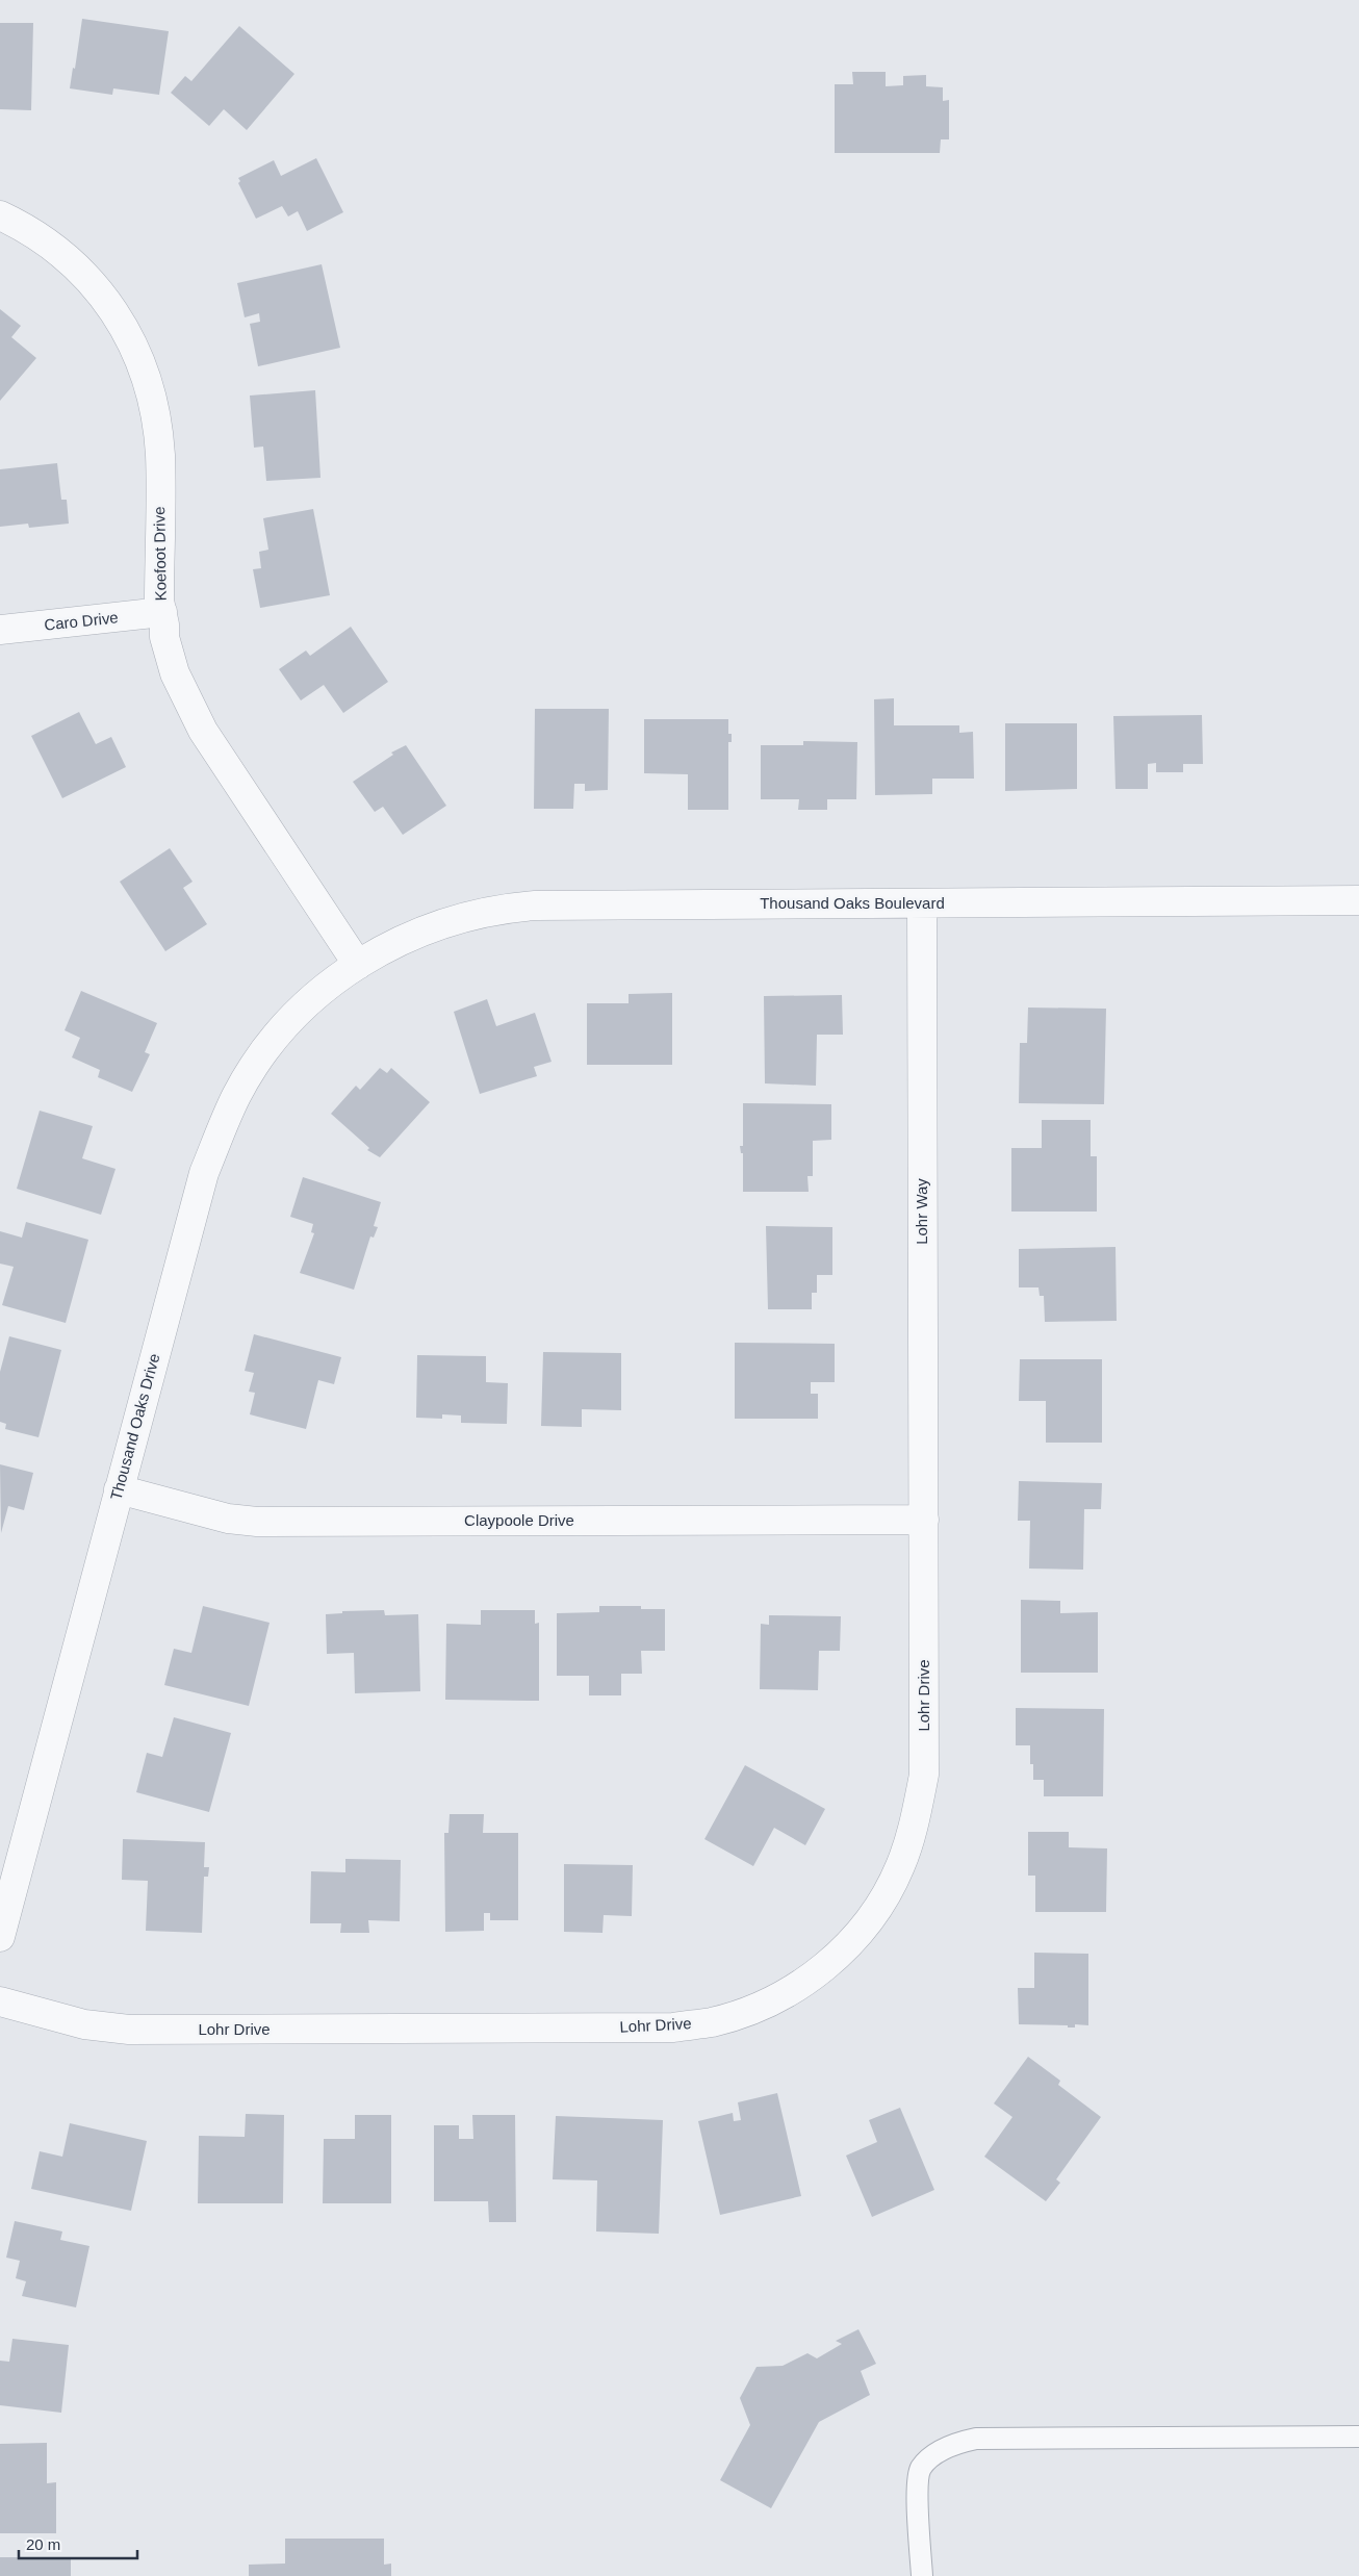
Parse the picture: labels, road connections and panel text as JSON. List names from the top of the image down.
{
  "streets": {
    "street": [
      "Koefoot Drive",
      "Caro Drive",
      "Thousand Oaks Boulevard",
      "Lohr Way",
      "Thousand Oaks Drive",
      "Claypoole Drive",
      "Lohr Drive"
    ]
  },
  "crossings": [
    ["Koefoot Drive", "Caro Drive"],
    ["Koefoot Drive", "Thousand Oaks Boulevard"],
    ["Koefoot Drive", "Thousand Oaks Drive"],
    ["Thousand Oaks Boulevard", "Lohr Way"],
    ["Thousand Oaks Boulevard", "Thousand Oaks Drive"],
    ["Lohr Way", "Claypoole Drive"],
    ["Lohr Way", "Lohr Drive"],
    ["Thousand Oaks Drive", "Claypoole Drive"],
    ["Claypoole Drive", "Lohr Drive"]
  ],
  "scale_bar": "20 m"
}
